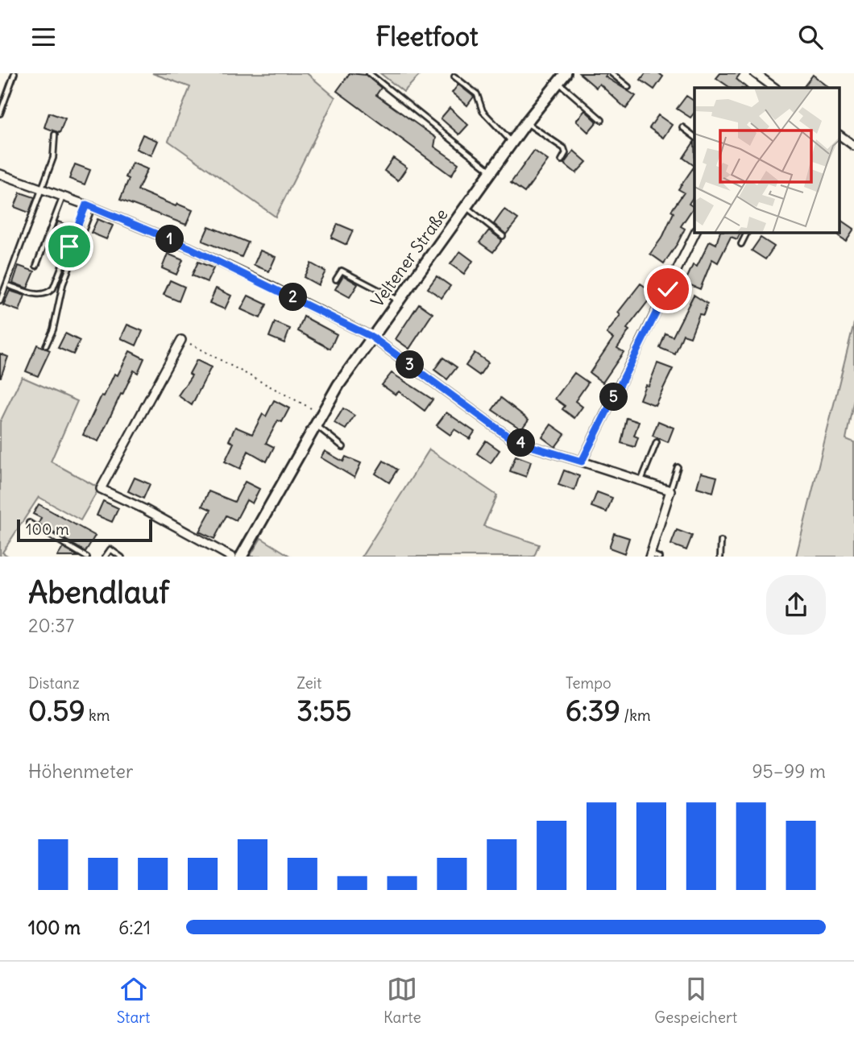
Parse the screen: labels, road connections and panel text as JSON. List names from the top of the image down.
{
  "streets": {
    "main road": ["Veltener Straße"]
  },
  "scale_bar": "100 m",
  "page": {
    "header": "Fleetfoot",
    "pins": [
      "1",
      "2",
      "3",
      "5",
      "4"
    ],
    "scale": "100 m",
    "heading": ["Abendlauf", "20:37"],
    "stats": [
      ["Distanz", "0.59 km"],
      ["Zeit", "3:55"],
      ["Tempo", "6:39 /km"]
    ],
    "chart": ["Höhenmeter", "95–99 m"],
    "list": [
      {
        "name": "100 m",
        "note": "6:21"
      }
    ],
    "tabs": ["Start", "Karte", "Gespeichert"]
  }
}
